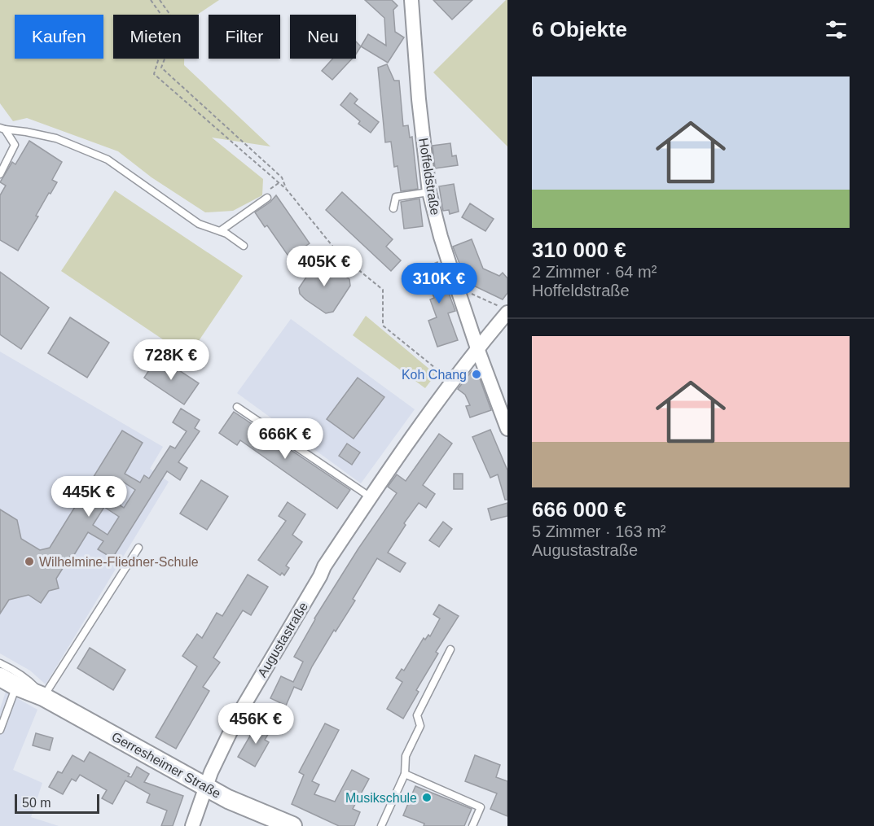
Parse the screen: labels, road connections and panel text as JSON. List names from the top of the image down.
{
  "streets": {
    "street": ["Hoffeldstraße", "Augustastraße", "Gerresheimer Straße"]
  },
  "crossings": [
    ["Hoffeldstraße", "Augustastraße"],
    ["Augustastraße", "Gerresheimer Straße"]
  ],
  "places": ["Koh Chang", "Wilhelmine-Fliedner-Schule", "Musikschule"],
  "scale_bar": "50 m",
  "page": {
    "heading": "6 Objekte",
    "chip": [
      "Kaufen",
      "Mieten",
      "Filter",
      "Neu"
    ],
    "list": [
      {
        "name": "310 000 €",
        "note": "2 Zimmer · 64 m² · Hoffeldstraße"
      },
      {
        "name": "666 000 €",
        "note": "5 Zimmer · 163 m² · Augustastraße"
      }
    ],
    "price": [
      "405K €",
      "310K €",
      "728K €",
      "666K €",
      "445K €",
      "456K €"
    ],
    "scale": "50 m"
  }
}
